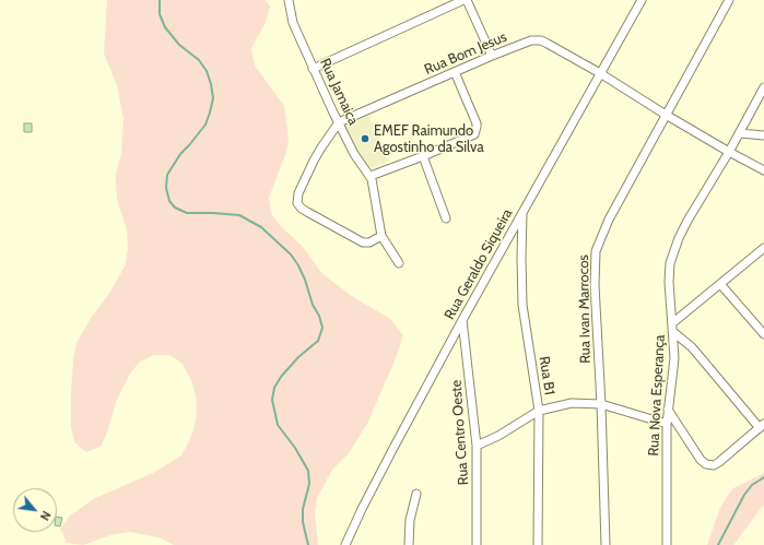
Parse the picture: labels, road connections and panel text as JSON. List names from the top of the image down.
{
  "streets": {
    "street": [
      "Rua Bom Jesus",
      "Rua Jamaica",
      "Rua Geraldo Siqueira",
      "Rua Ivan Marrocos",
      "Rua B1",
      "Rua Nova Esperança",
      "Rua Centro Oeste"
    ]
  },
  "crossings": [
    ["Rua Bom Jesus", "Rua Jamaica"],
    ["Rua Bom Jesus", "Rua Geraldo Siqueira"],
    ["Rua Bom Jesus", "Rua Ivan Marrocos"],
    ["Rua Bom Jesus", "Rua Nova Esperança"],
    ["Rua Geraldo Siqueira", "Rua B1"],
    ["Rua Geraldo Siqueira", "Rua Centro Oeste"]
  ],
  "places": ["EMEF Raimundo Agostinho da Silva"],
  "north": "bottom right"
}
